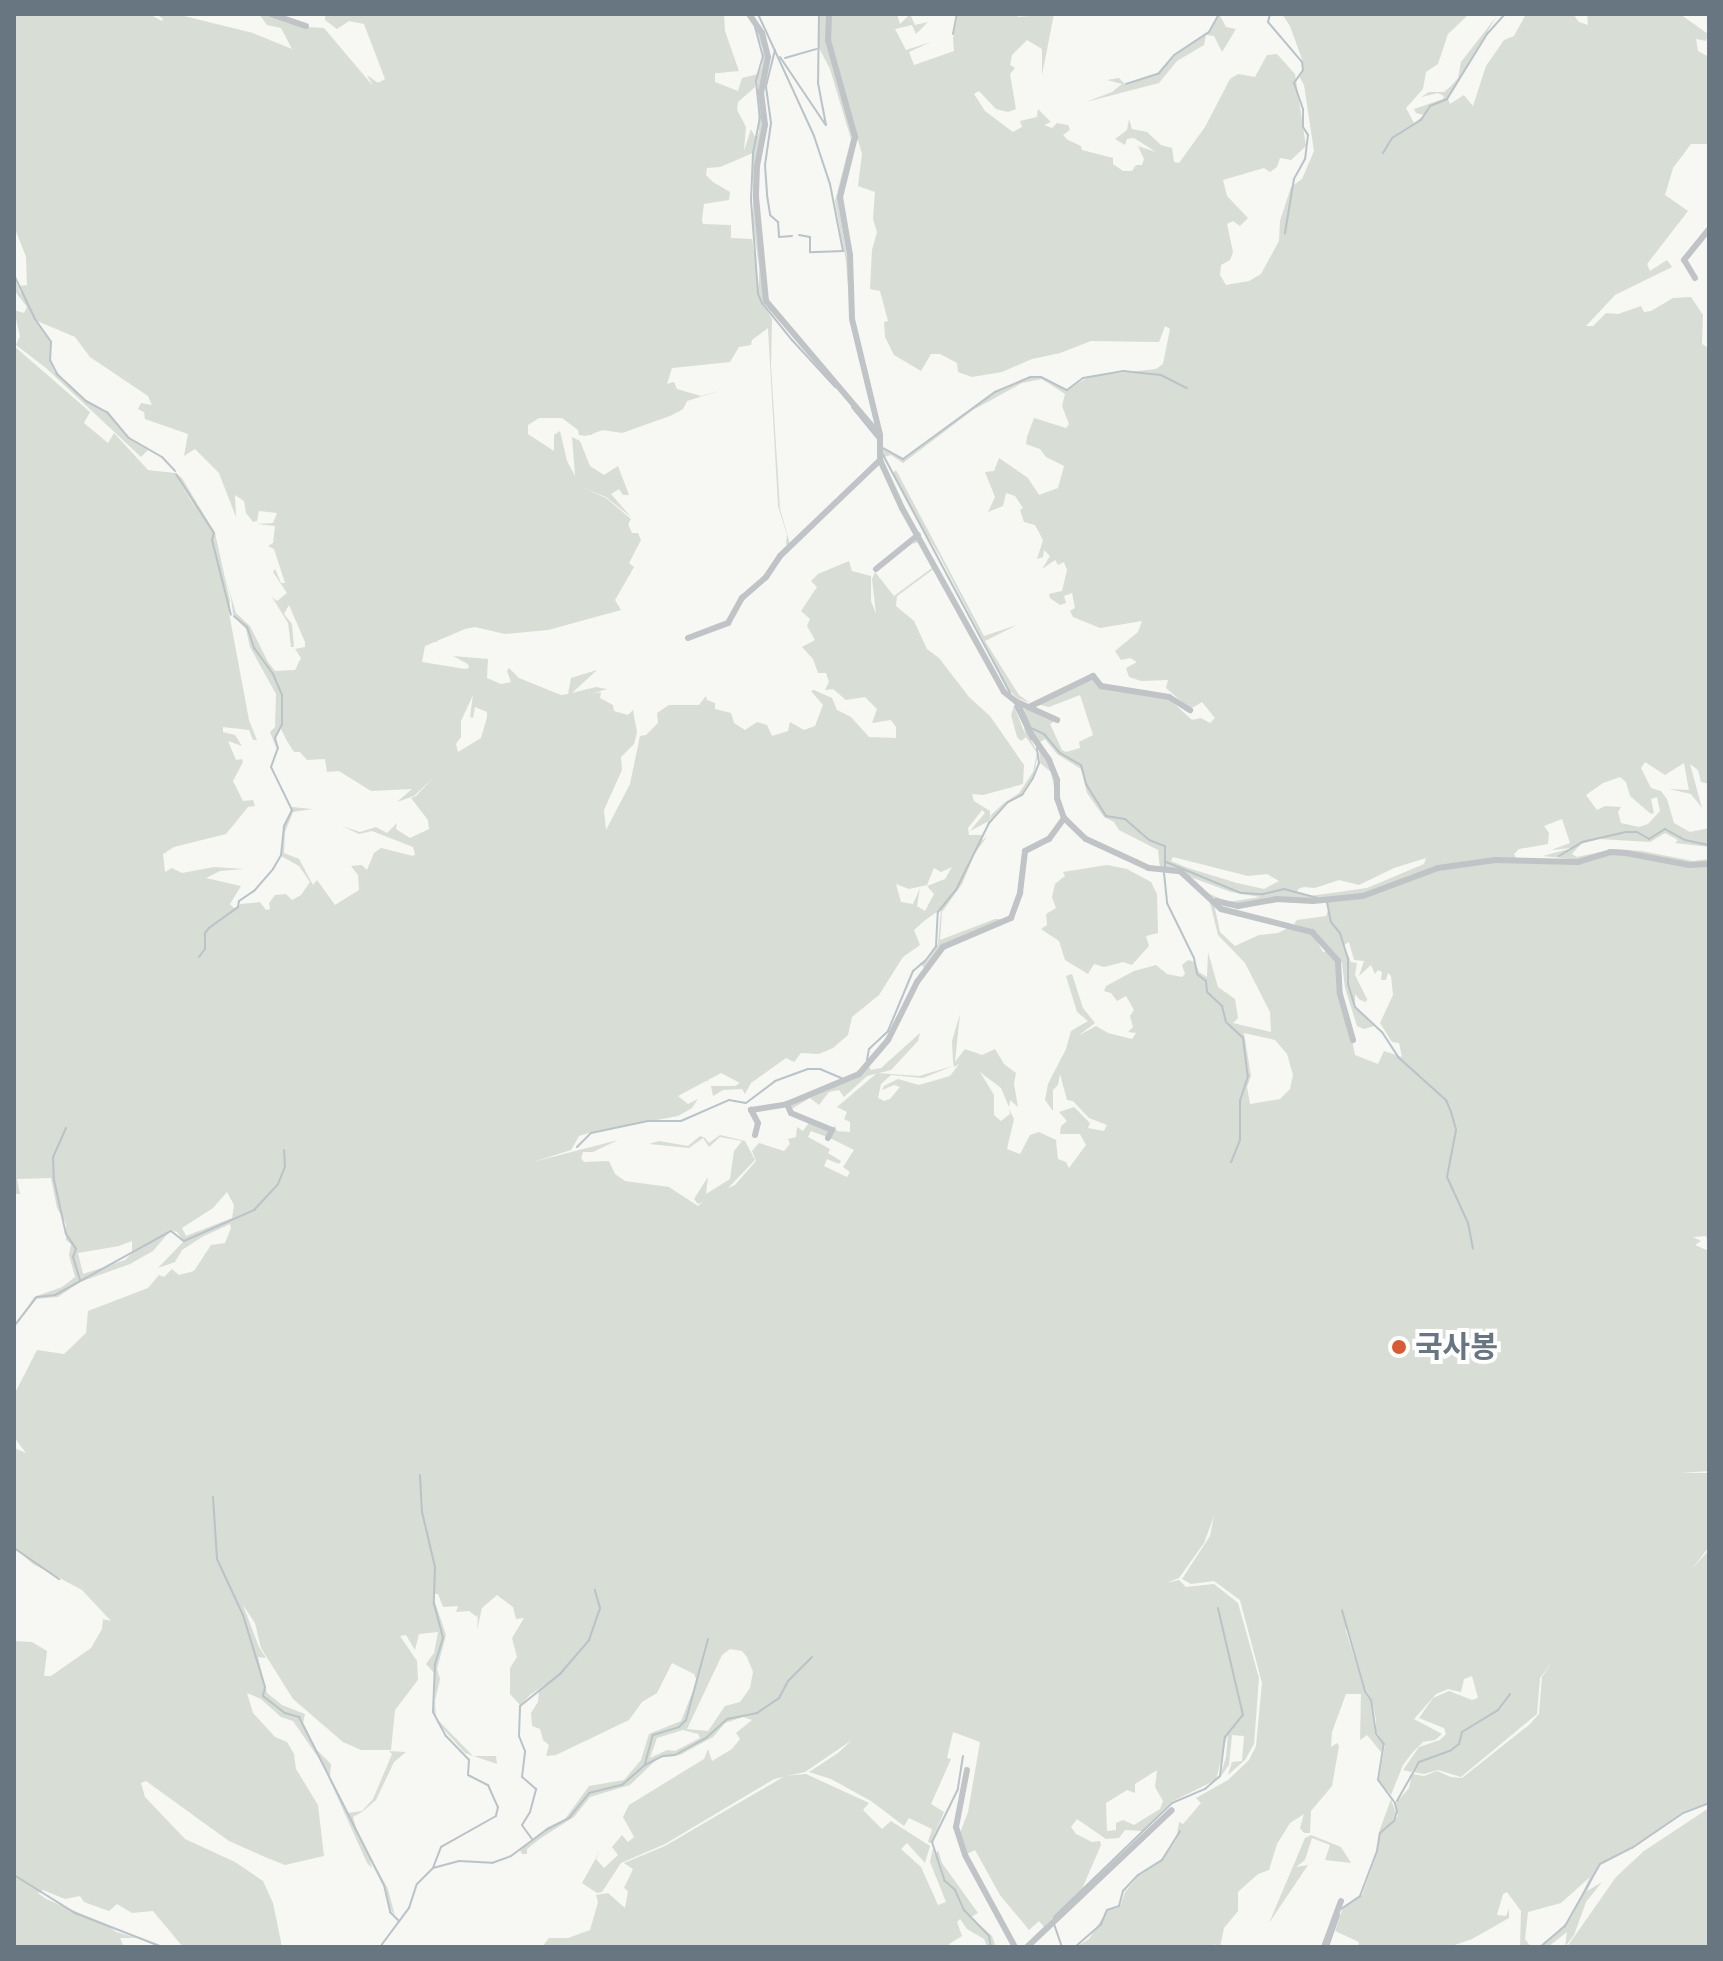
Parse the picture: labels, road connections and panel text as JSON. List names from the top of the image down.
{
  "places": ["국사봉"]
}
